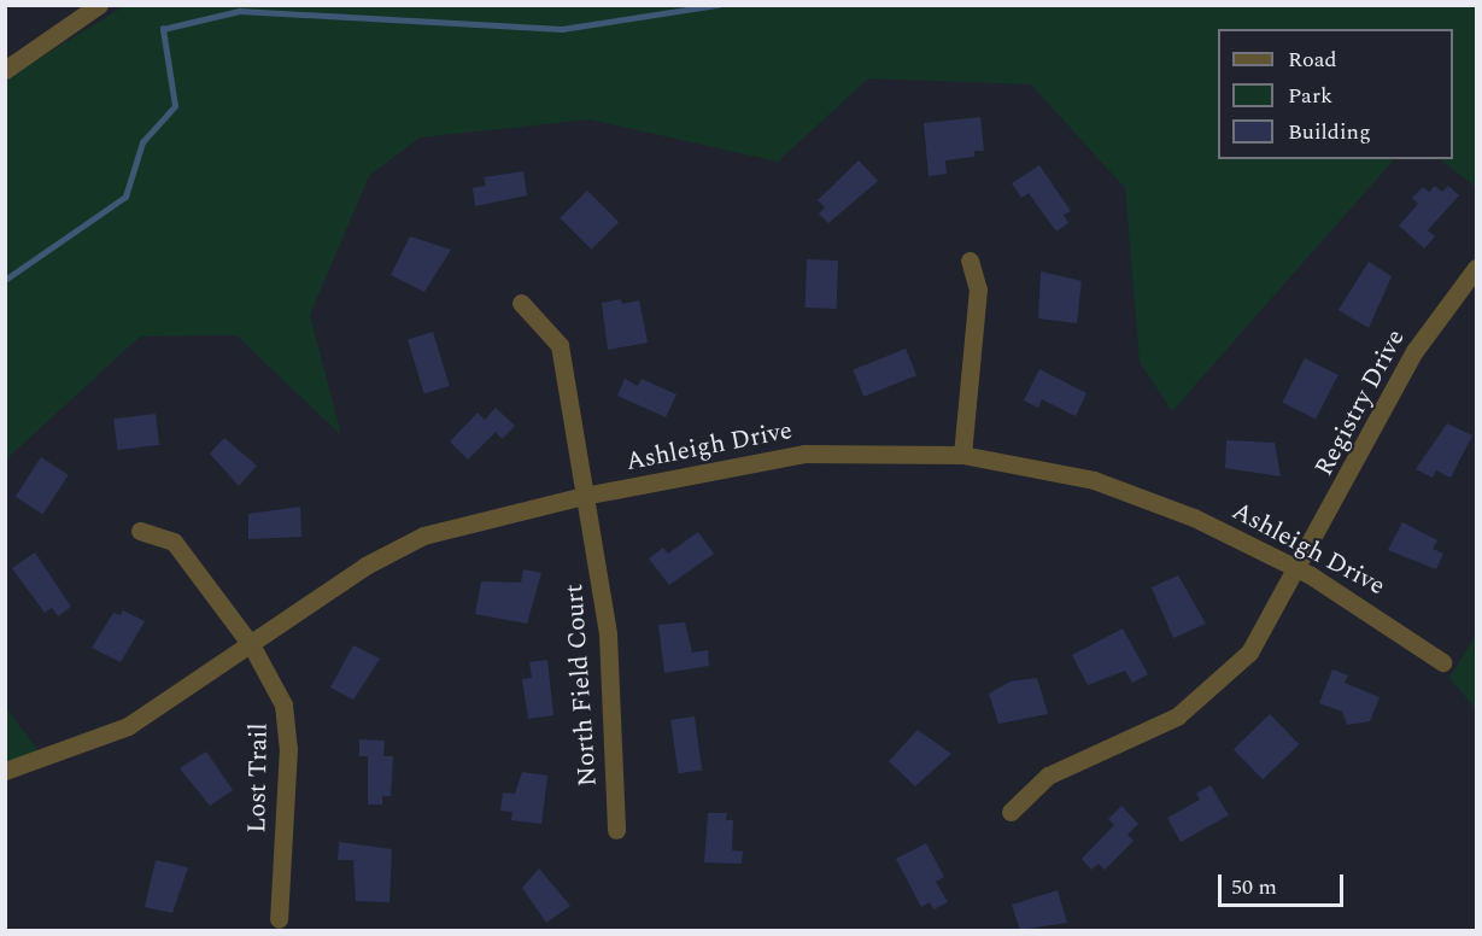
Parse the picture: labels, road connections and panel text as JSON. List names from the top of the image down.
{
  "streets": {
    "street": [
      "Registry Drive",
      "Ashleigh Drive",
      "North Field Court",
      "Lost Trail"
    ]
  },
  "crossings": [
    ["Registry Drive", "Ashleigh Drive"],
    ["Ashleigh Drive", "North Field Court"],
    ["Ashleigh Drive", "Lost Trail"]
  ],
  "legend": ["Road", "Park", "Building"],
  "scale_bar": "50 m"
}
